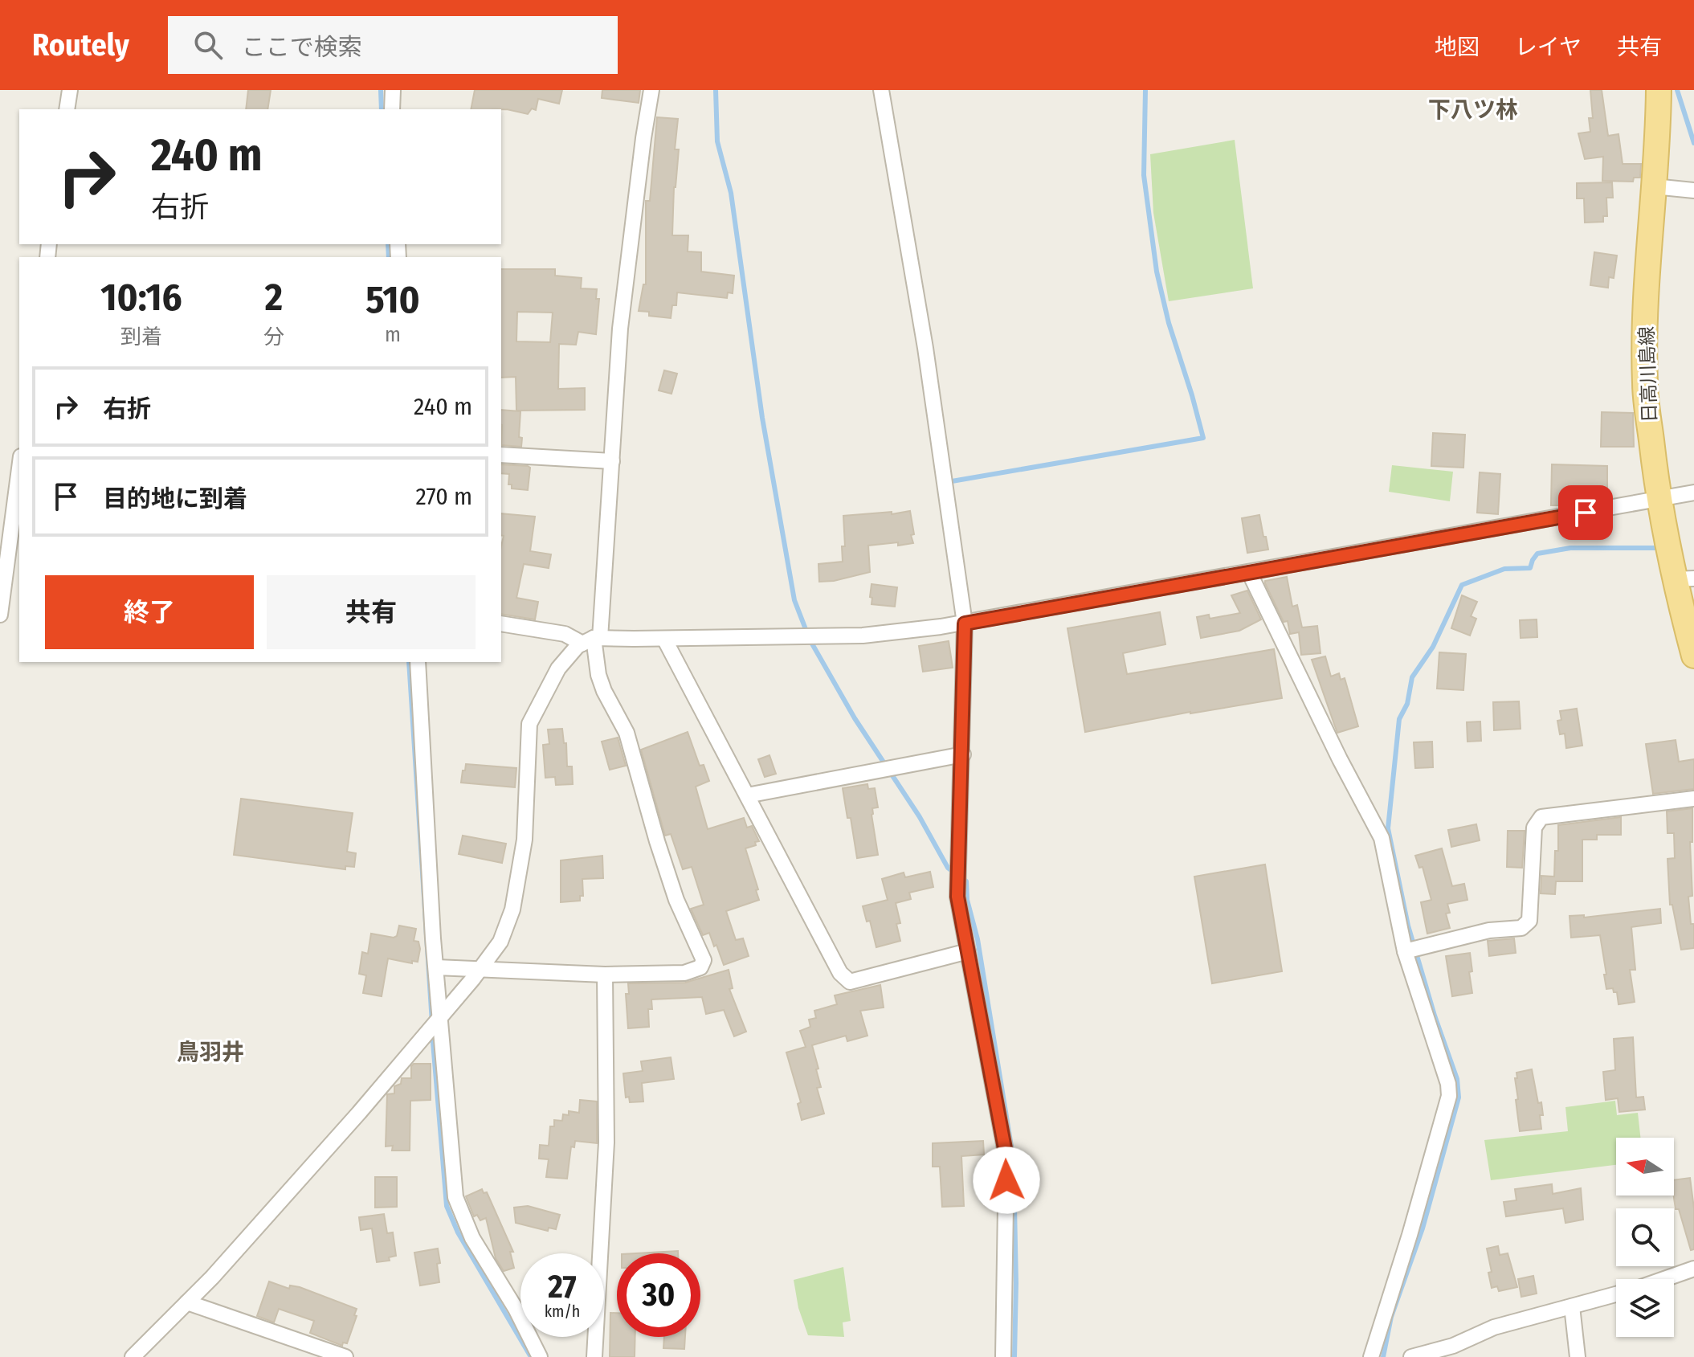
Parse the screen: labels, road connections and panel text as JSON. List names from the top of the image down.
{
  "streets": {
    "main road": ["日高川島線"]
  },
  "districts": ["下八ツ林", "鳥羽井"],
  "north": "left",
  "page": {
    "header": "Routely",
    "search": "ここで検索",
    "nav": ["地図", "レイヤ", "共有"],
    "turn": ["240 m", "右折"],
    "eta": [
      "10:16",
      "到着",
      "2",
      "分",
      "510",
      "m"
    ],
    "list": [
      {
        "name": "右折",
        "value": "240 m"
      },
      {
        "name": "目的地に到着",
        "value": "270 m"
      }
    ],
    "buttons": ["終了", "共有"],
    "speed": "27 km/h",
    "limit": "30"
  }
}
